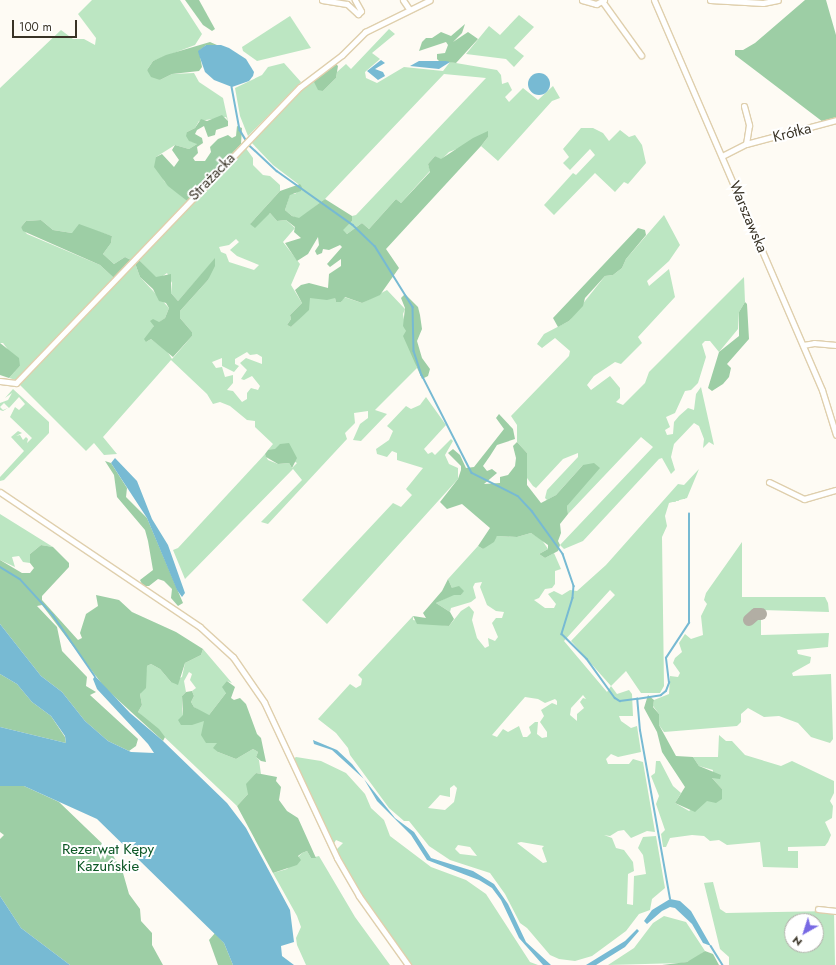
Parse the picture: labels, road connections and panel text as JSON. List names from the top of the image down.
{
  "streets": {
    "street": ["Krótka", "Strażacka", "Warszawska"]
  },
  "crossings": [
    ["Krótka", "Warszawska"]
  ],
  "parks": ["Rezerwat Kępy Kazuńskie"],
  "scale_bar": "100 m",
  "north": "bottom left"
}
